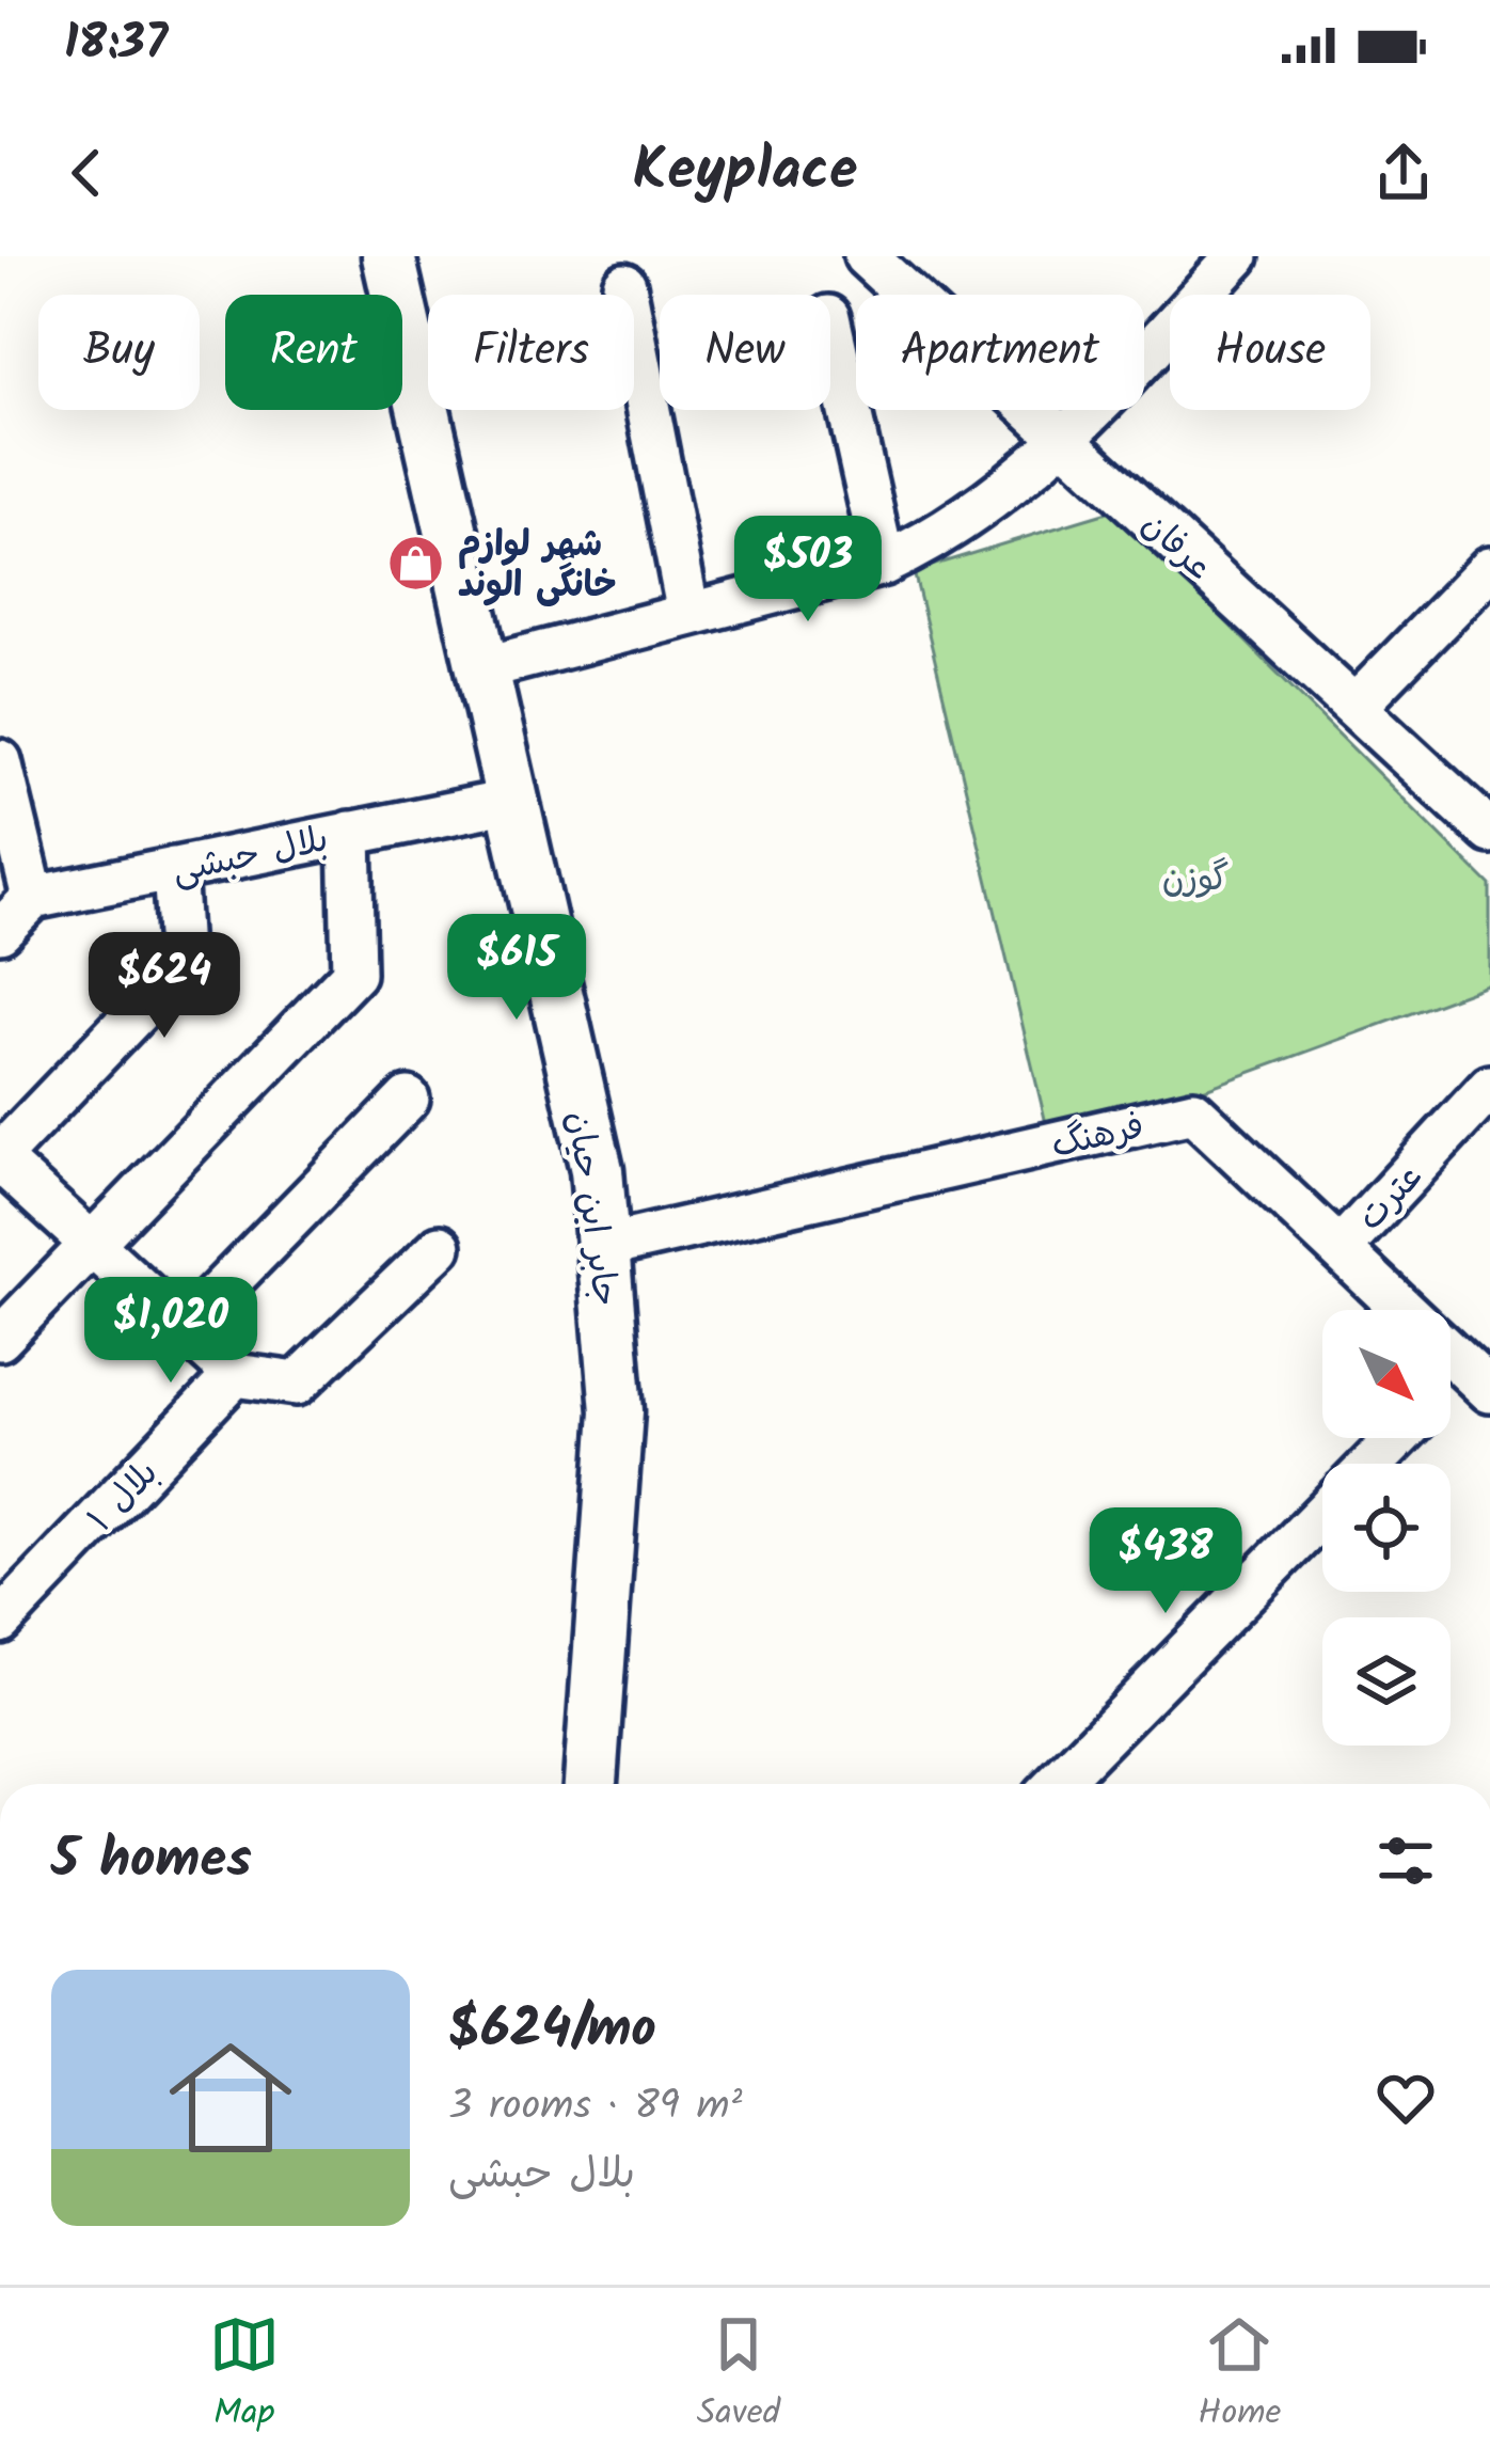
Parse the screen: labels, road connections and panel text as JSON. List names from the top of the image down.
{
  "streets": {
    "street": [
      "عرفان",
      "بلال حبشی",
      "فرهنگ",
      "عترت",
      "جابر ابن حیان",
      "بلال ۱"
    ]
  },
  "crossings": [
    ["بلال حبشی", "جابر ابن حیان"],
    ["فرهنگ", "عترت"],
    ["فرهنگ", "جابر ابن حیان"]
  ],
  "parks": ["گوزن"],
  "places": {
    "shop": ["شهر لوازم خانگی الوند"]
  },
  "north": "bottom right",
  "page": {
    "status": "18:37",
    "header": "Keyplace",
    "chip": [
      "Buy",
      "Rent",
      "Filters",
      "New",
      "Apartment",
      "House"
    ],
    "price": [
      "$503",
      "$615",
      "$624",
      "$1,020",
      "$438"
    ],
    "heading": "5 homes",
    "list": [
      {
        "name": "$624/mo",
        "note": "3 rooms · 89 m² · بلال حبشی"
      }
    ],
    "tabs": ["Map", "Saved", "Home"]
  }
}
